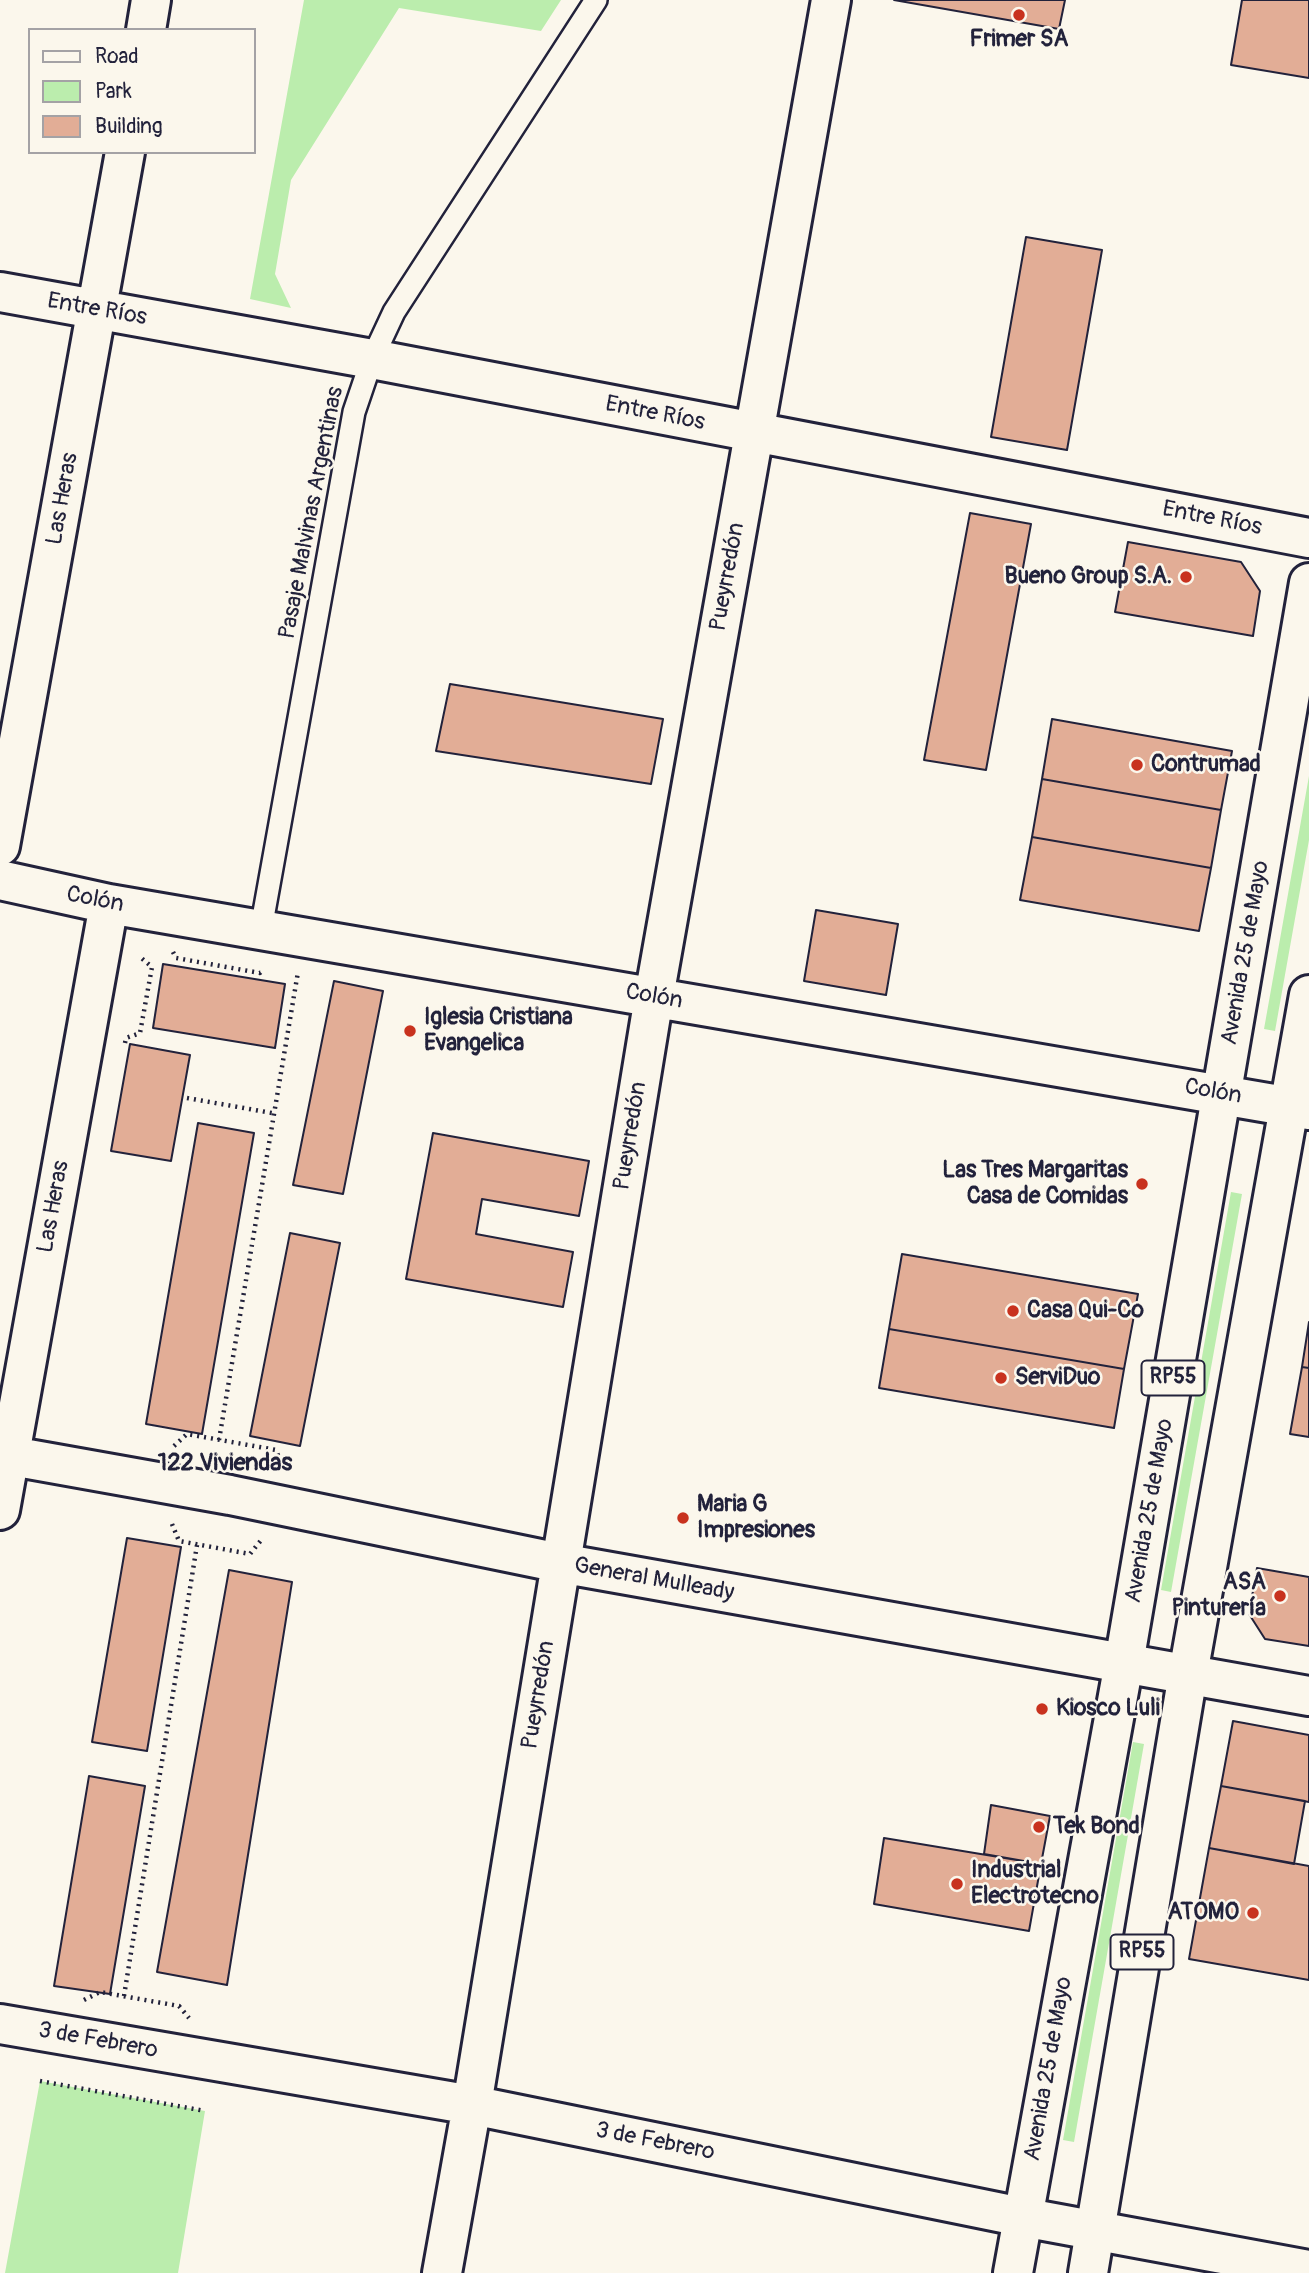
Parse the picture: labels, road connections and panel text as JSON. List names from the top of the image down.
{
  "streets": {
    "street": [
      "Entre Ríos",
      "Las Heras",
      "Pueyrredón",
      "Colón",
      "Avenida 25 de Mayo",
      "RP55",
      "General Mulleady",
      "3 de Febrero"
    ],
    "lane": ["Pasaje Malvinas Argentinas"]
  },
  "crossings": [
    ["Entre Ríos", "Las Heras"],
    ["Entre Ríos", "Pasaje Malvinas Argentinas"],
    ["Entre Ríos", "Pueyrredón"],
    ["Las Heras", "Colón"],
    ["Las Heras", "General Mulleady"],
    ["Pasaje Malvinas Argentinas", "Colón"],
    ["Pueyrredón", "Colón"],
    ["Pueyrredón", "General Mulleady"],
    ["Pueyrredón", "3 de Febrero"],
    ["Colón", "Avenida 25 de Mayo"],
    ["Colón", "RP55"],
    ["Avenida 25 de Mayo", "General Mulleady"],
    ["Avenida 25 de Mayo", "3 de Febrero"],
    ["RP55", "General Mulleady"],
    ["RP55", "3 de Febrero"]
  ],
  "districts": ["122 Viviendas"],
  "places": [
    "Frimer SA",
    "Bueno Group S.A.",
    "Contrumad",
    "Iglesia Cristiana Evangelica",
    "Las Tres Margaritas Casa de Comidas",
    "Casa Qui-Co",
    "ServiDuo",
    "Maria G Impresiones",
    "ASA Pinturería",
    "Kiosco Luli",
    "Tek Bond",
    "Industrial Electrotecno",
    "ATOMO"
  ],
  "legend": ["Road", "Park", "Building"]
}
